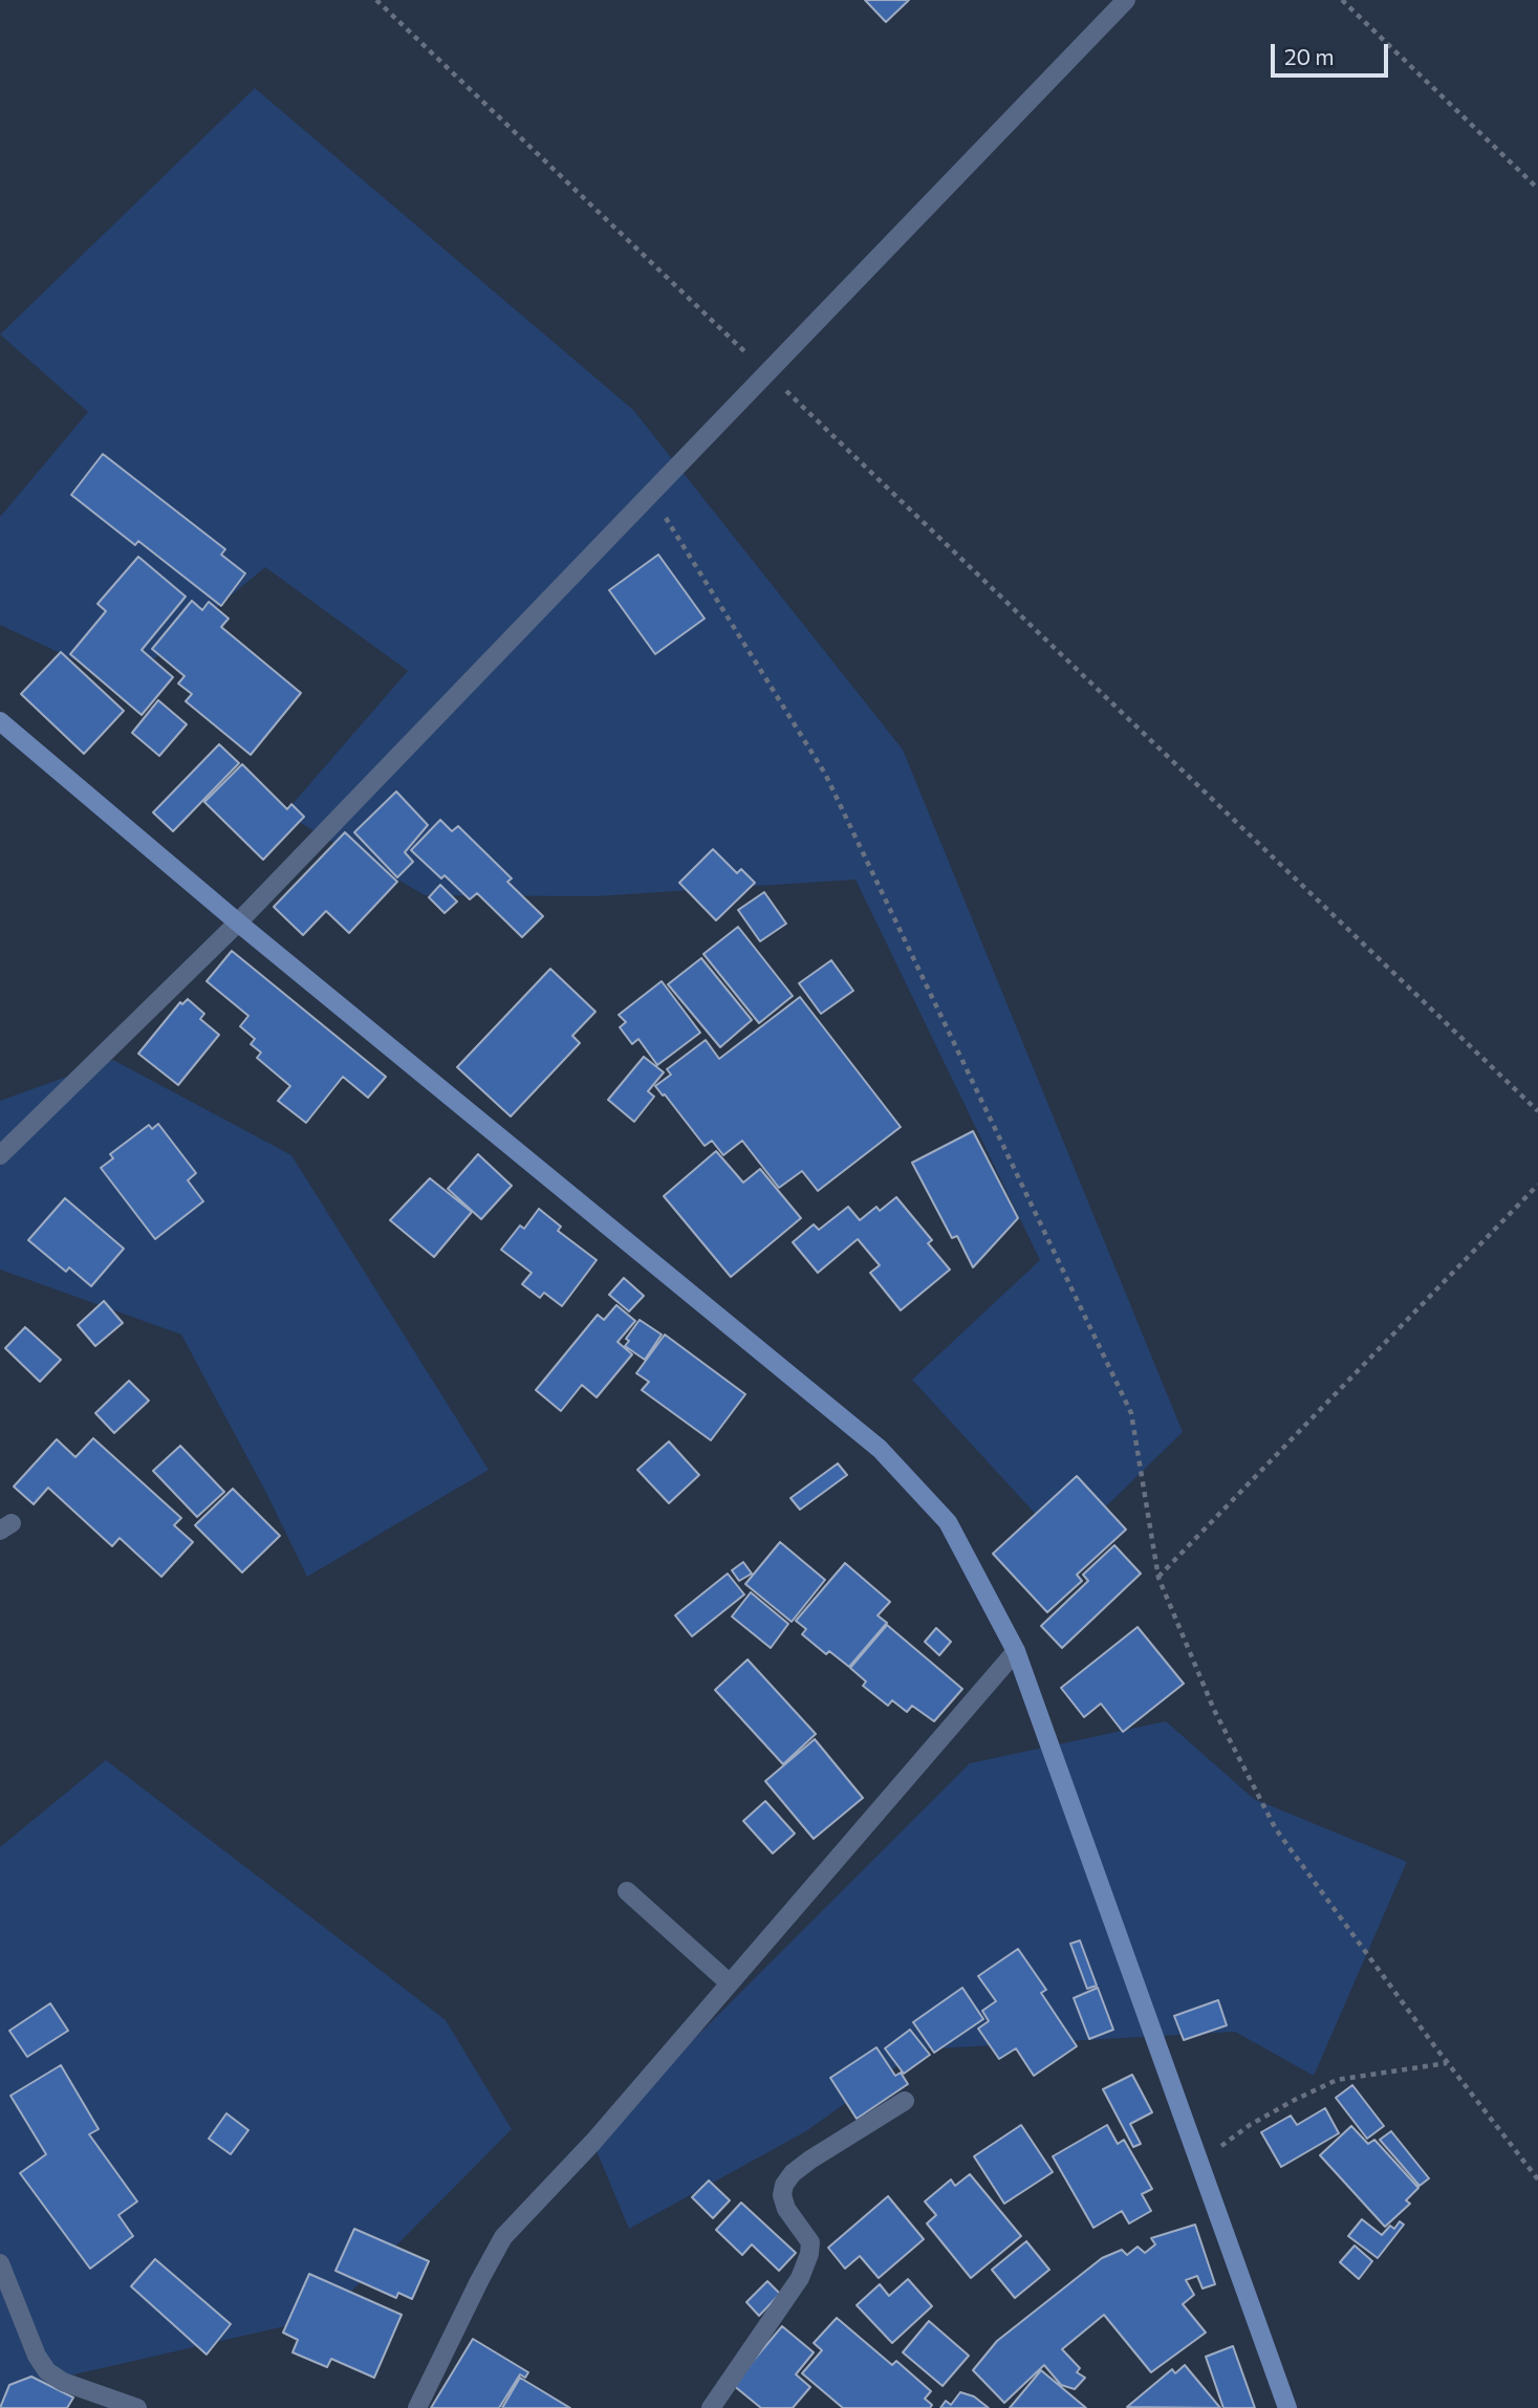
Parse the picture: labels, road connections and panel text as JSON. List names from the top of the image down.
{
  "scale_bar": "20 m"
}
